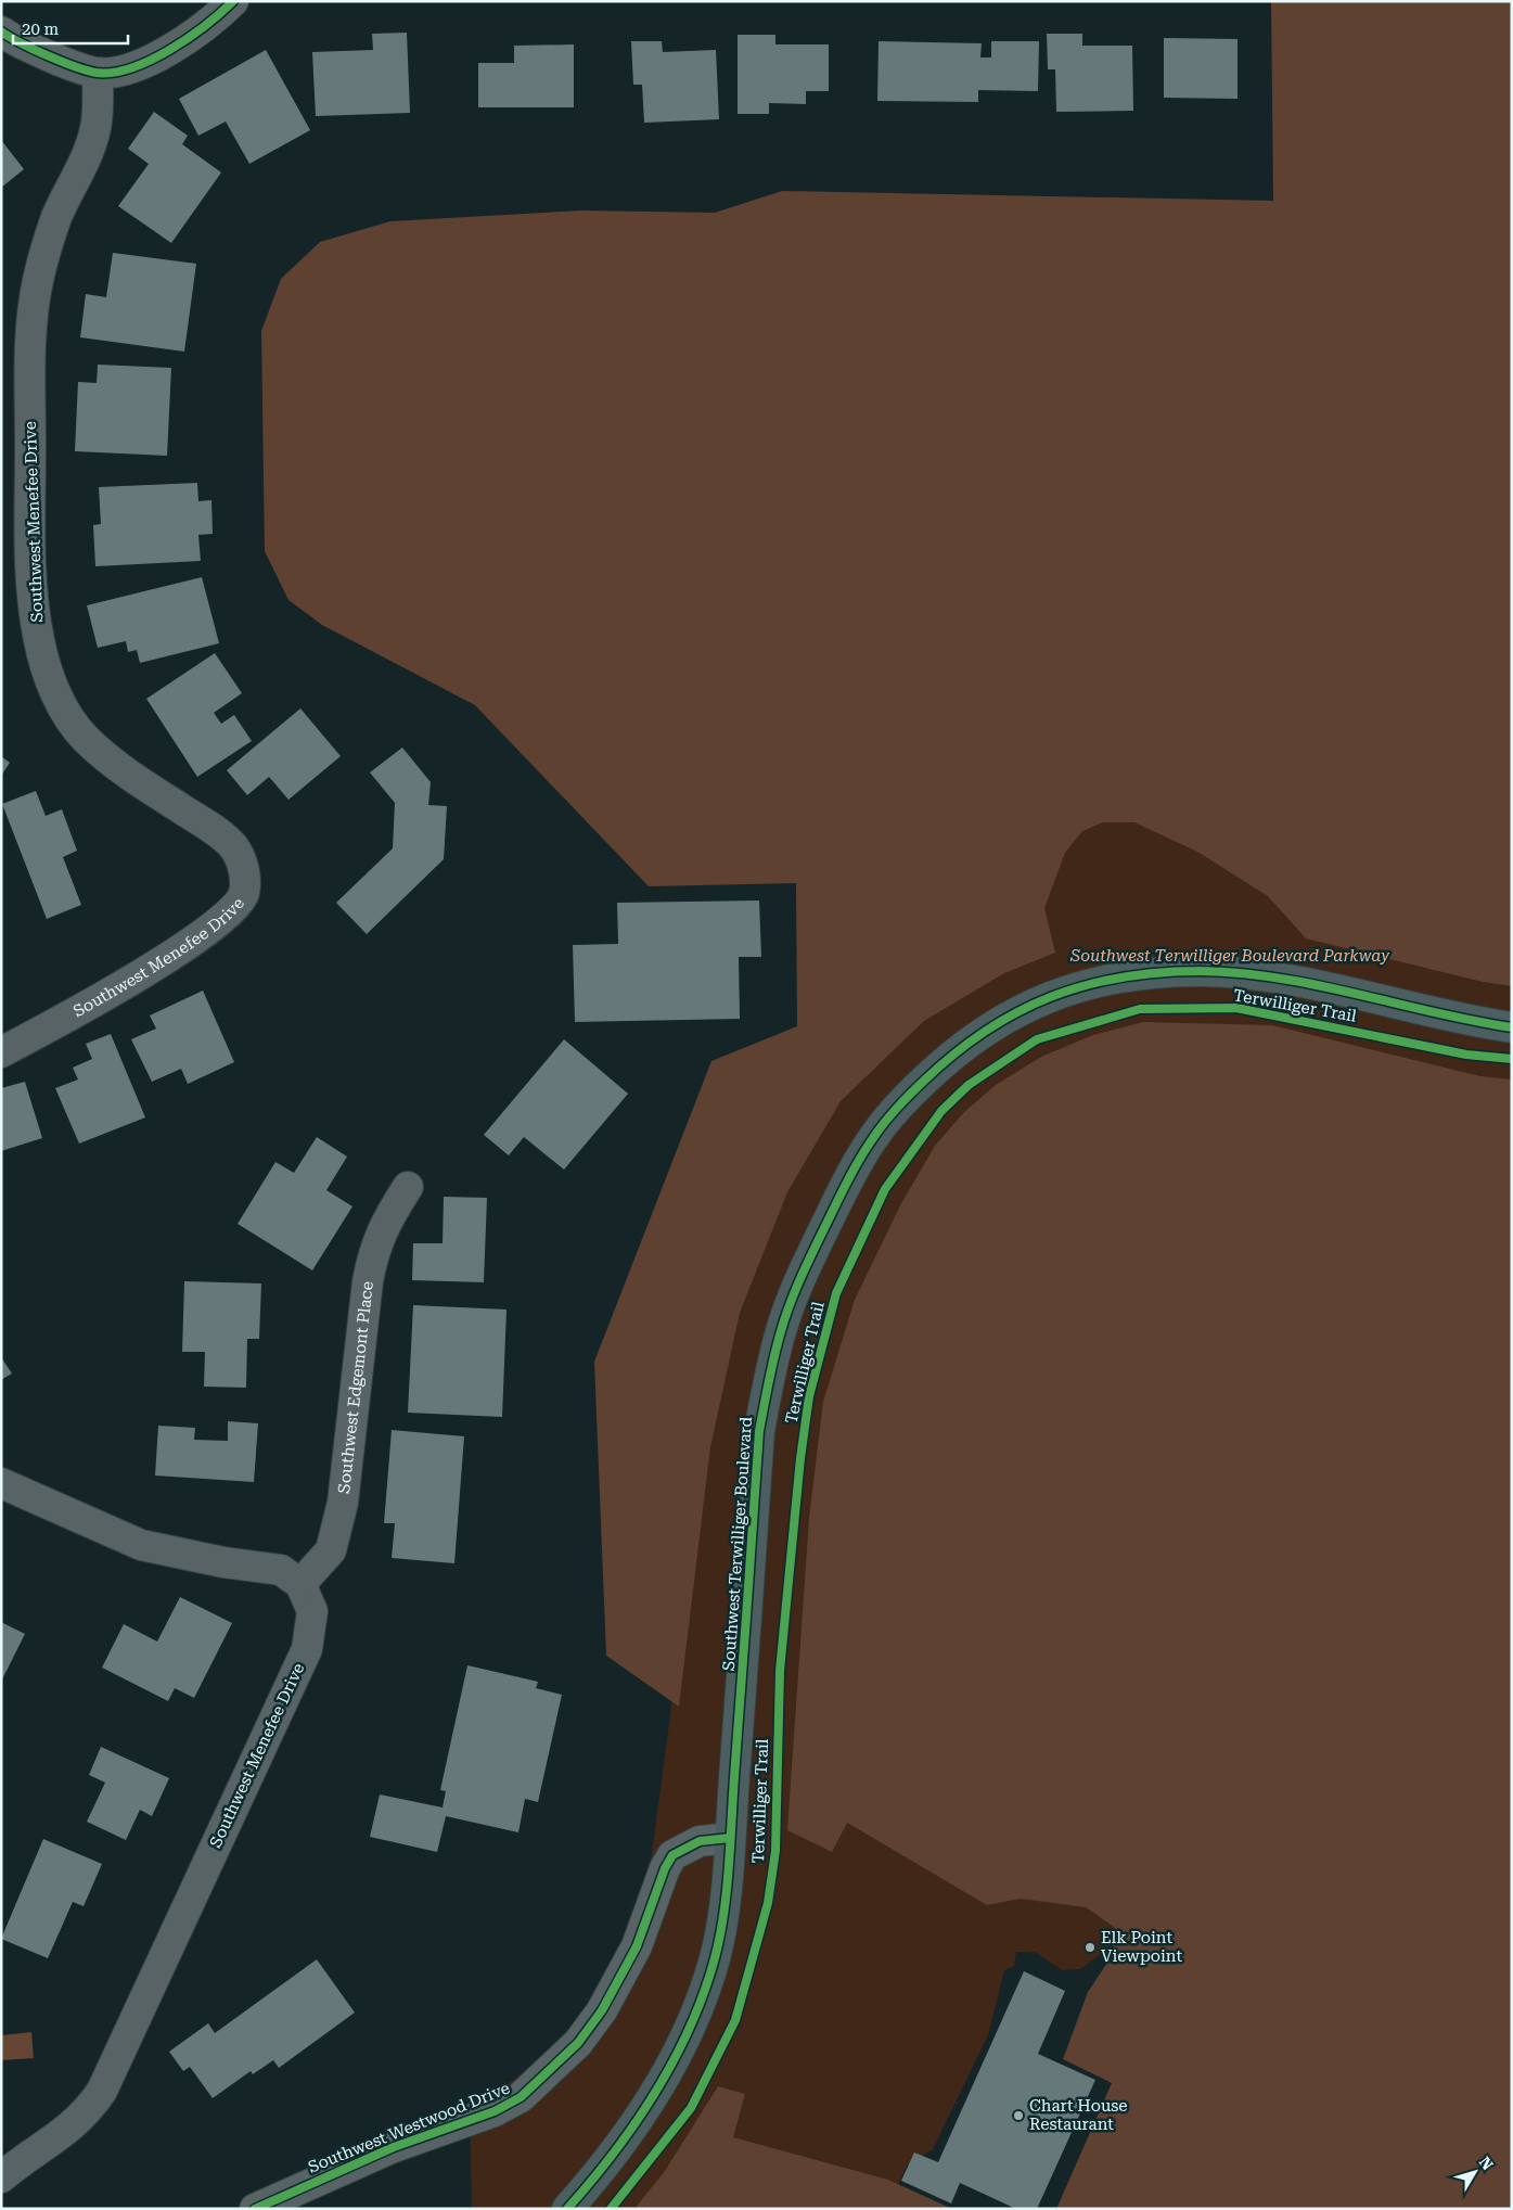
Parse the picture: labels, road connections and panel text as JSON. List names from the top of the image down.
{
  "streets": {
    "main road": ["Southwest Terwilliger Boulevard"],
    "street": ["Southwest Menefee Drive", "Southwest Edgemont Place", "Southwest Westwood Drive"],
    "cycle path": ["Terwilliger Trail"]
  },
  "crossings": [
    ["Southwest Menefee Drive", "Southwest Edgemont Place"],
    ["Southwest Terwilliger Boulevard", "Southwest Westwood Drive"]
  ],
  "parks": ["Southwest Terwilliger Boulevard Parkway"],
  "places": ["Elk Point Viewpoint", "Chart House Restaurant"],
  "scale_bar": "20 m",
  "north": "top right"
}
